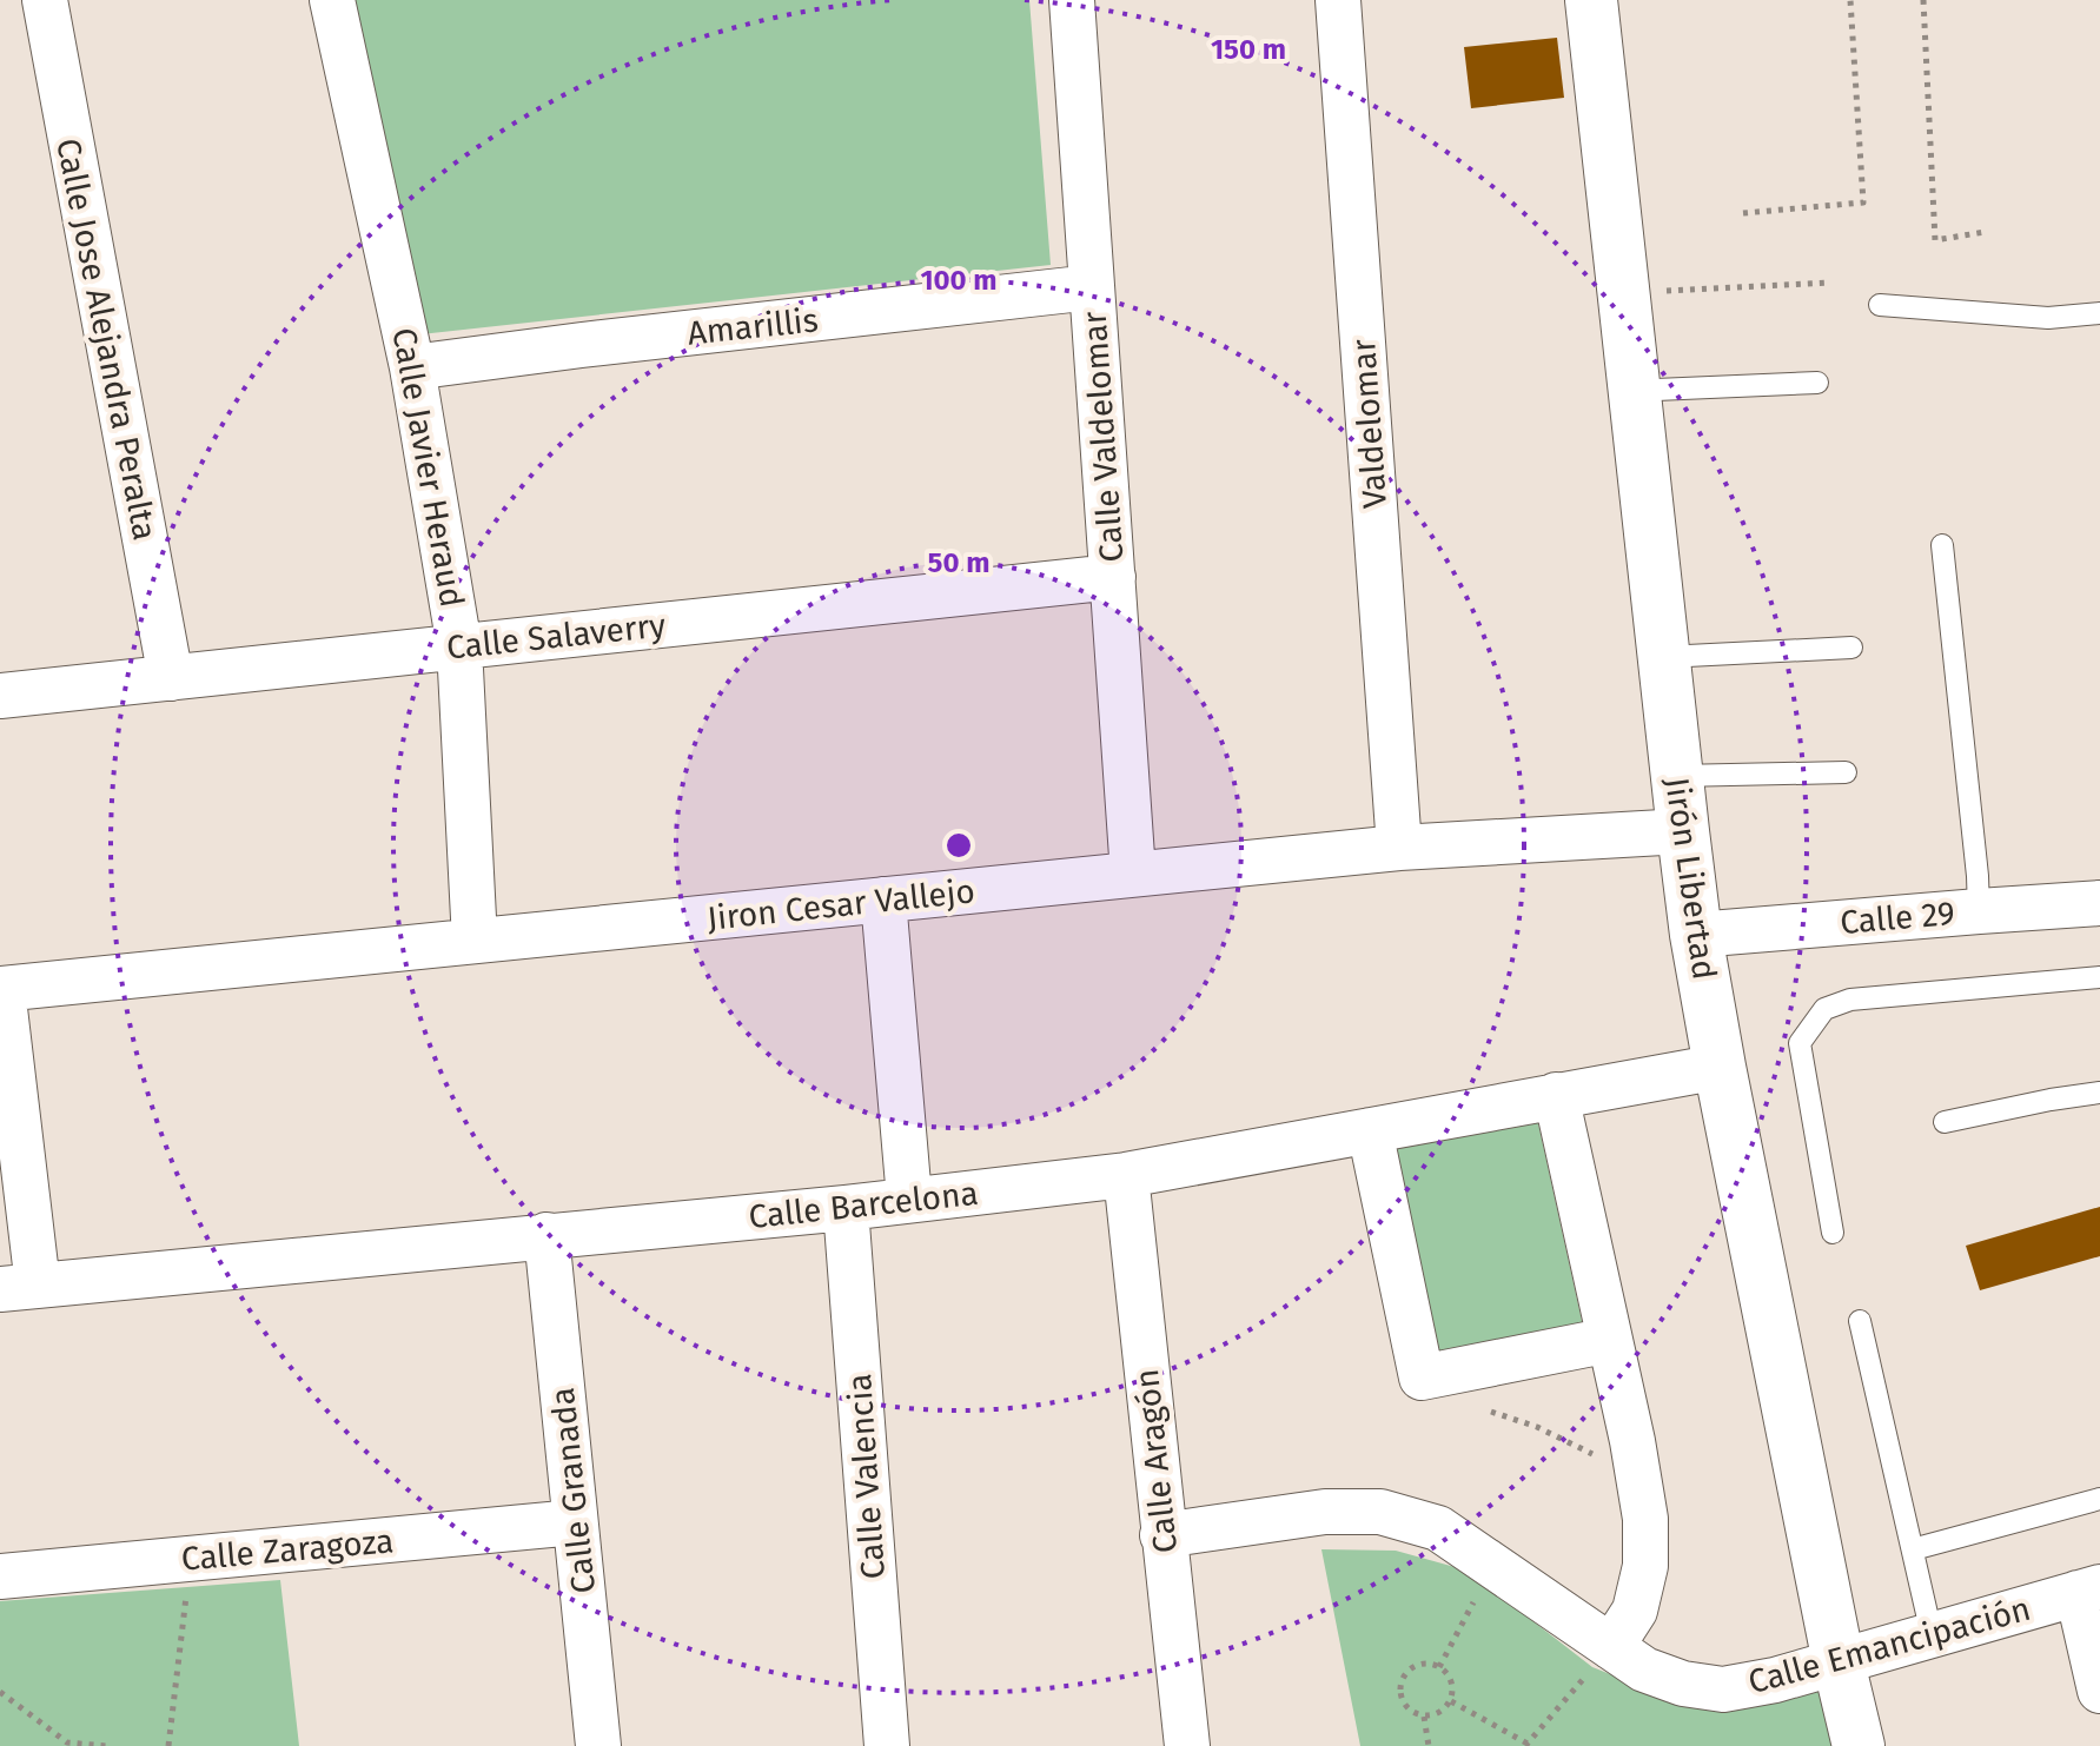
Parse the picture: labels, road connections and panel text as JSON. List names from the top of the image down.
{
  "streets": {
    "street": [
      "Amarillis",
      "Calle Jose Alejandra Peralta",
      "Valdelomar",
      "Calle Valdelomar",
      "Calle Javier Heraud",
      "Calle Salaverry",
      "Jirón Libertad",
      "Jiron Cesar Vallejo",
      "Calle 29",
      "Calle Barcelona",
      "Calle Aragón",
      "Calle Valencia",
      "Calle Granada",
      "Calle Zaragoza",
      "Calle Emancipación"
    ]
  },
  "crossings": [
    ["Amarillis", "Calle Valdelomar"],
    ["Amarillis", "Calle Javier Heraud"],
    ["Calle Jose Alejandra Peralta", "Calle Salaverry"],
    ["Valdelomar", "Jiron Cesar Vallejo"],
    ["Calle Valdelomar", "Calle Salaverry"],
    ["Calle Valdelomar", "Jiron Cesar Vallejo"],
    ["Calle Javier Heraud", "Calle Salaverry"],
    ["Calle Javier Heraud", "Jiron Cesar Vallejo"],
    ["Jirón Libertad", "Jiron Cesar Vallejo"],
    ["Jirón Libertad", "Calle 29"],
    ["Jirón Libertad", "Calle Barcelona"],
    ["Jirón Libertad", "Calle Emancipación"],
    ["Calle Barcelona", "Calle Aragón"],
    ["Calle Barcelona", "Calle Valencia"],
    ["Calle Barcelona", "Calle Granada"],
    ["Calle Aragón", "Calle Emancipación"],
    ["Calle Granada", "Calle Zaragoza"]
  ],
  "rings": ["150 m", "100 m", "50 m"]
}
